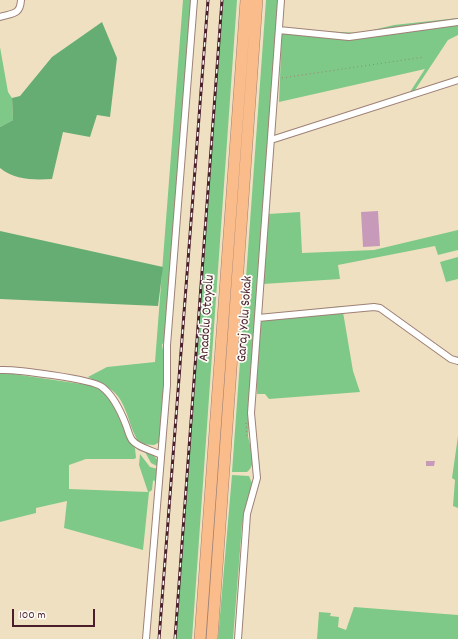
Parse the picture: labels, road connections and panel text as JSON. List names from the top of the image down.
{
  "streets": {
    "highway": ["Anadolu Otoyolu"],
    "street": ["Garaj Yolu Sokak"]
  },
  "scale_bar": "100 m"
}
